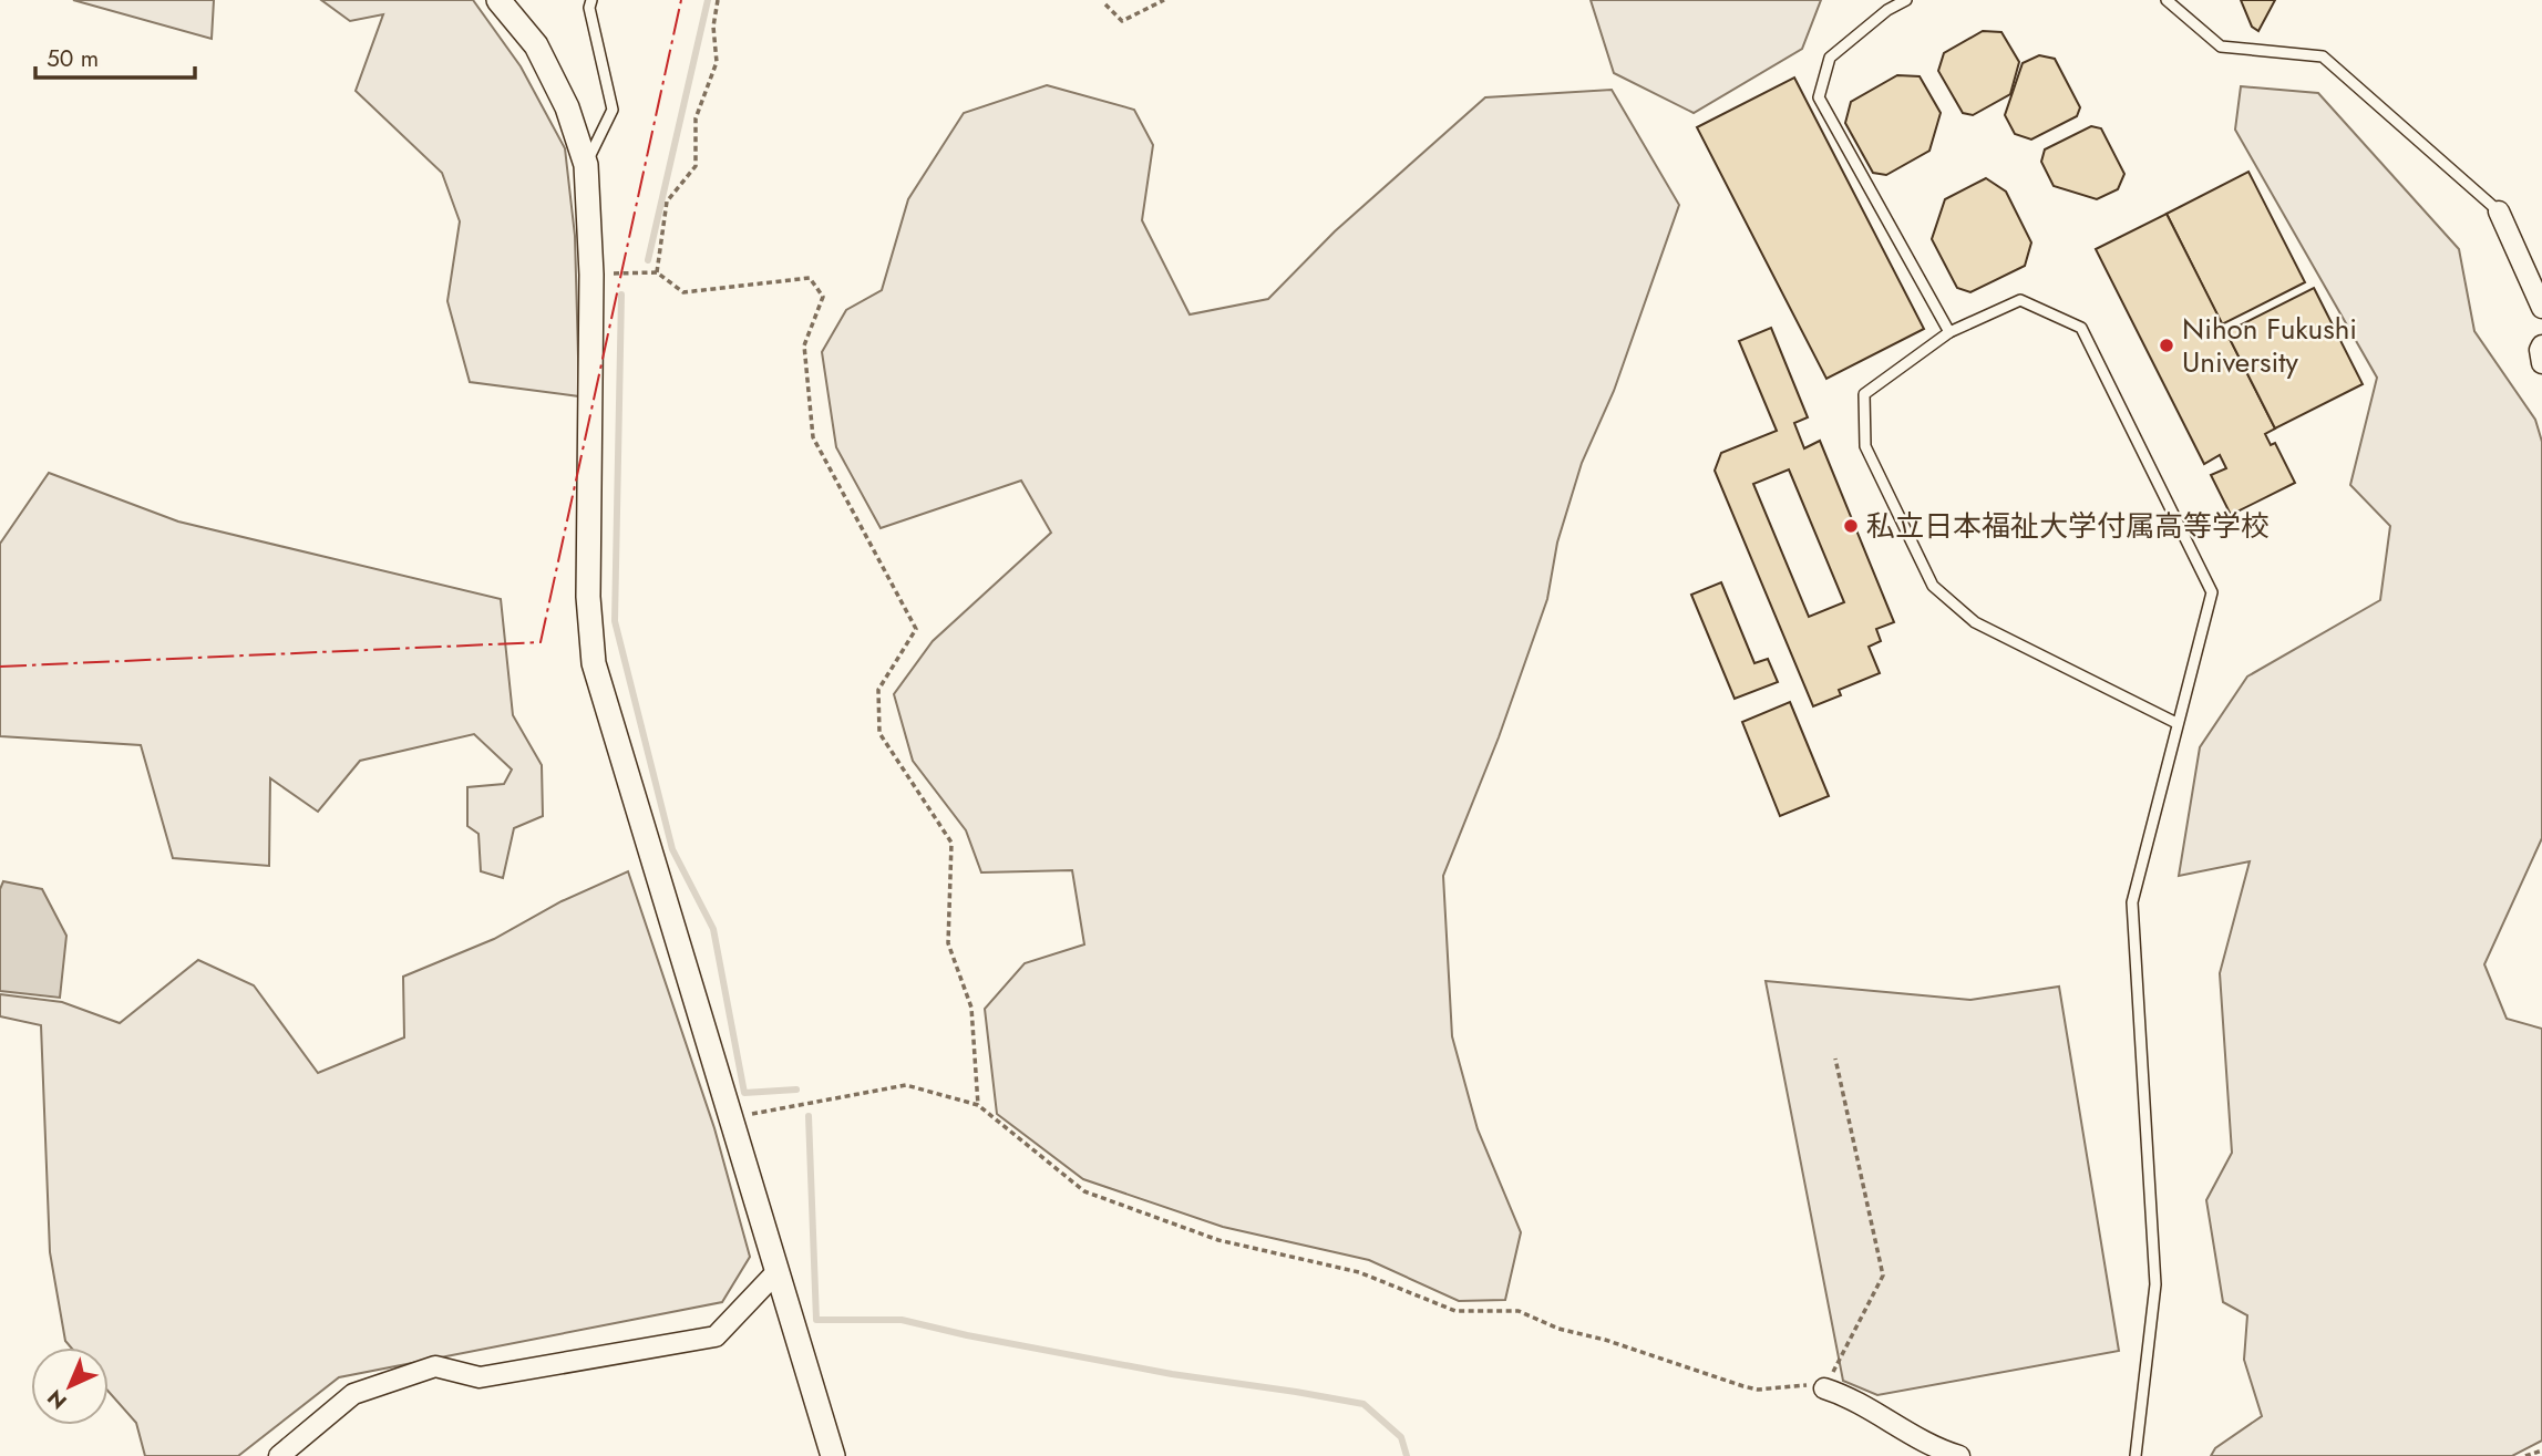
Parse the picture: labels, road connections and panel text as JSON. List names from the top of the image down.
{
  "places": ["Nihon Fukushi University", "私立日本福祉大学付属高等学校"],
  "scale_bar": "50 m",
  "north": "bottom left"
}
